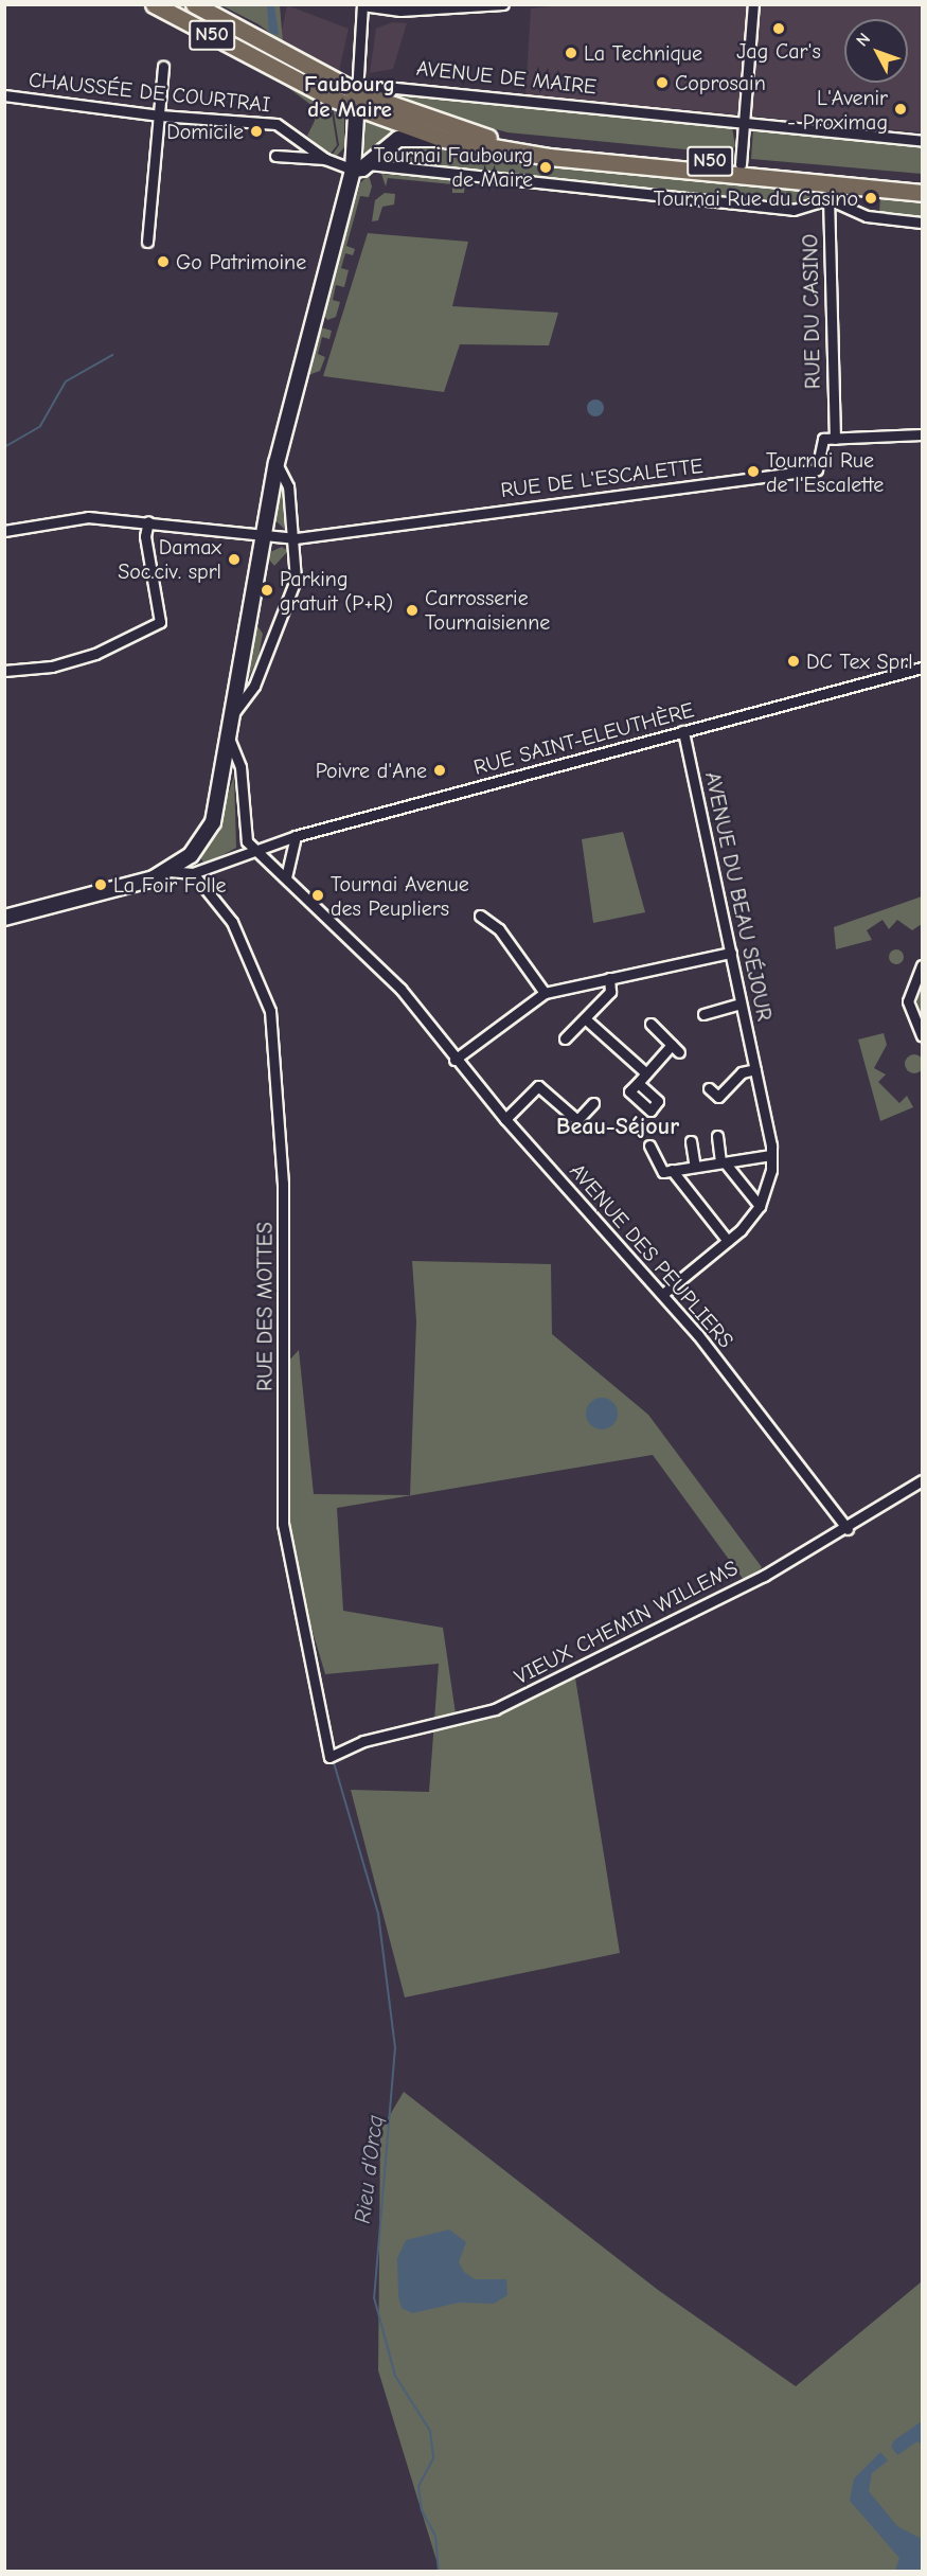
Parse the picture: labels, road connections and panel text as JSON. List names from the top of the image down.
{
  "streets": {
    "main road": ["N50"],
    "street": [
      "AVENUE DE MAIRE",
      "CHAUSSÉE DE COURTRAI",
      "RUE DU CASINO",
      "RUE DE L'ESCALETTE",
      "RUE SAINT-ELEUTHÈRE",
      "AVENUE DU BEAU SÉJOUR",
      "AVENUE DES PEUPLIERS",
      "RUE DES MOTTES",
      "VIEUX CHEMIN WILLEMS"
    ]
  },
  "crossings": [
    ["N50", "AVENUE DE MAIRE"],
    ["N50", "RUE DU CASINO"],
    ["RUE DU CASINO", "RUE DE L'ESCALETTE"],
    ["RUE SAINT-ELEUTHÈRE", "AVENUE DU BEAU SÉJOUR"],
    ["RUE SAINT-ELEUTHÈRE", "AVENUE DES PEUPLIERS"],
    ["RUE SAINT-ELEUTHÈRE", "RUE DES MOTTES"],
    ["AVENUE DU BEAU SÉJOUR", "AVENUE DES PEUPLIERS"],
    ["AVENUE DES PEUPLIERS", "VIEUX CHEMIN WILLEMS"],
    ["RUE DES MOTTES", "VIEUX CHEMIN WILLEMS"]
  ],
  "districts": ["Faubourg de Maire", "Beau-Séjour"],
  "water": ["Rieu d'Orcq"],
  "places": [
    "Jag Car's",
    "La Technique",
    "Coprosain",
    "L'Avenir - Proximag",
    "Domicile",
    "Tournai Faubourg de Maire",
    "Tournai Rue du Casino",
    "Go Patrimoine",
    "Tournai Rue de l'Escalette",
    "Damax Soc.civ. sprl",
    "Parking gratuit (P+R)",
    "Carrosserie Tournaisienne",
    "DC Tex Sprl",
    "Poivre d'Ane",
    "La Foir Folle",
    "Tournai Avenue des Peupliers"
  ],
  "north": "top left"
}
